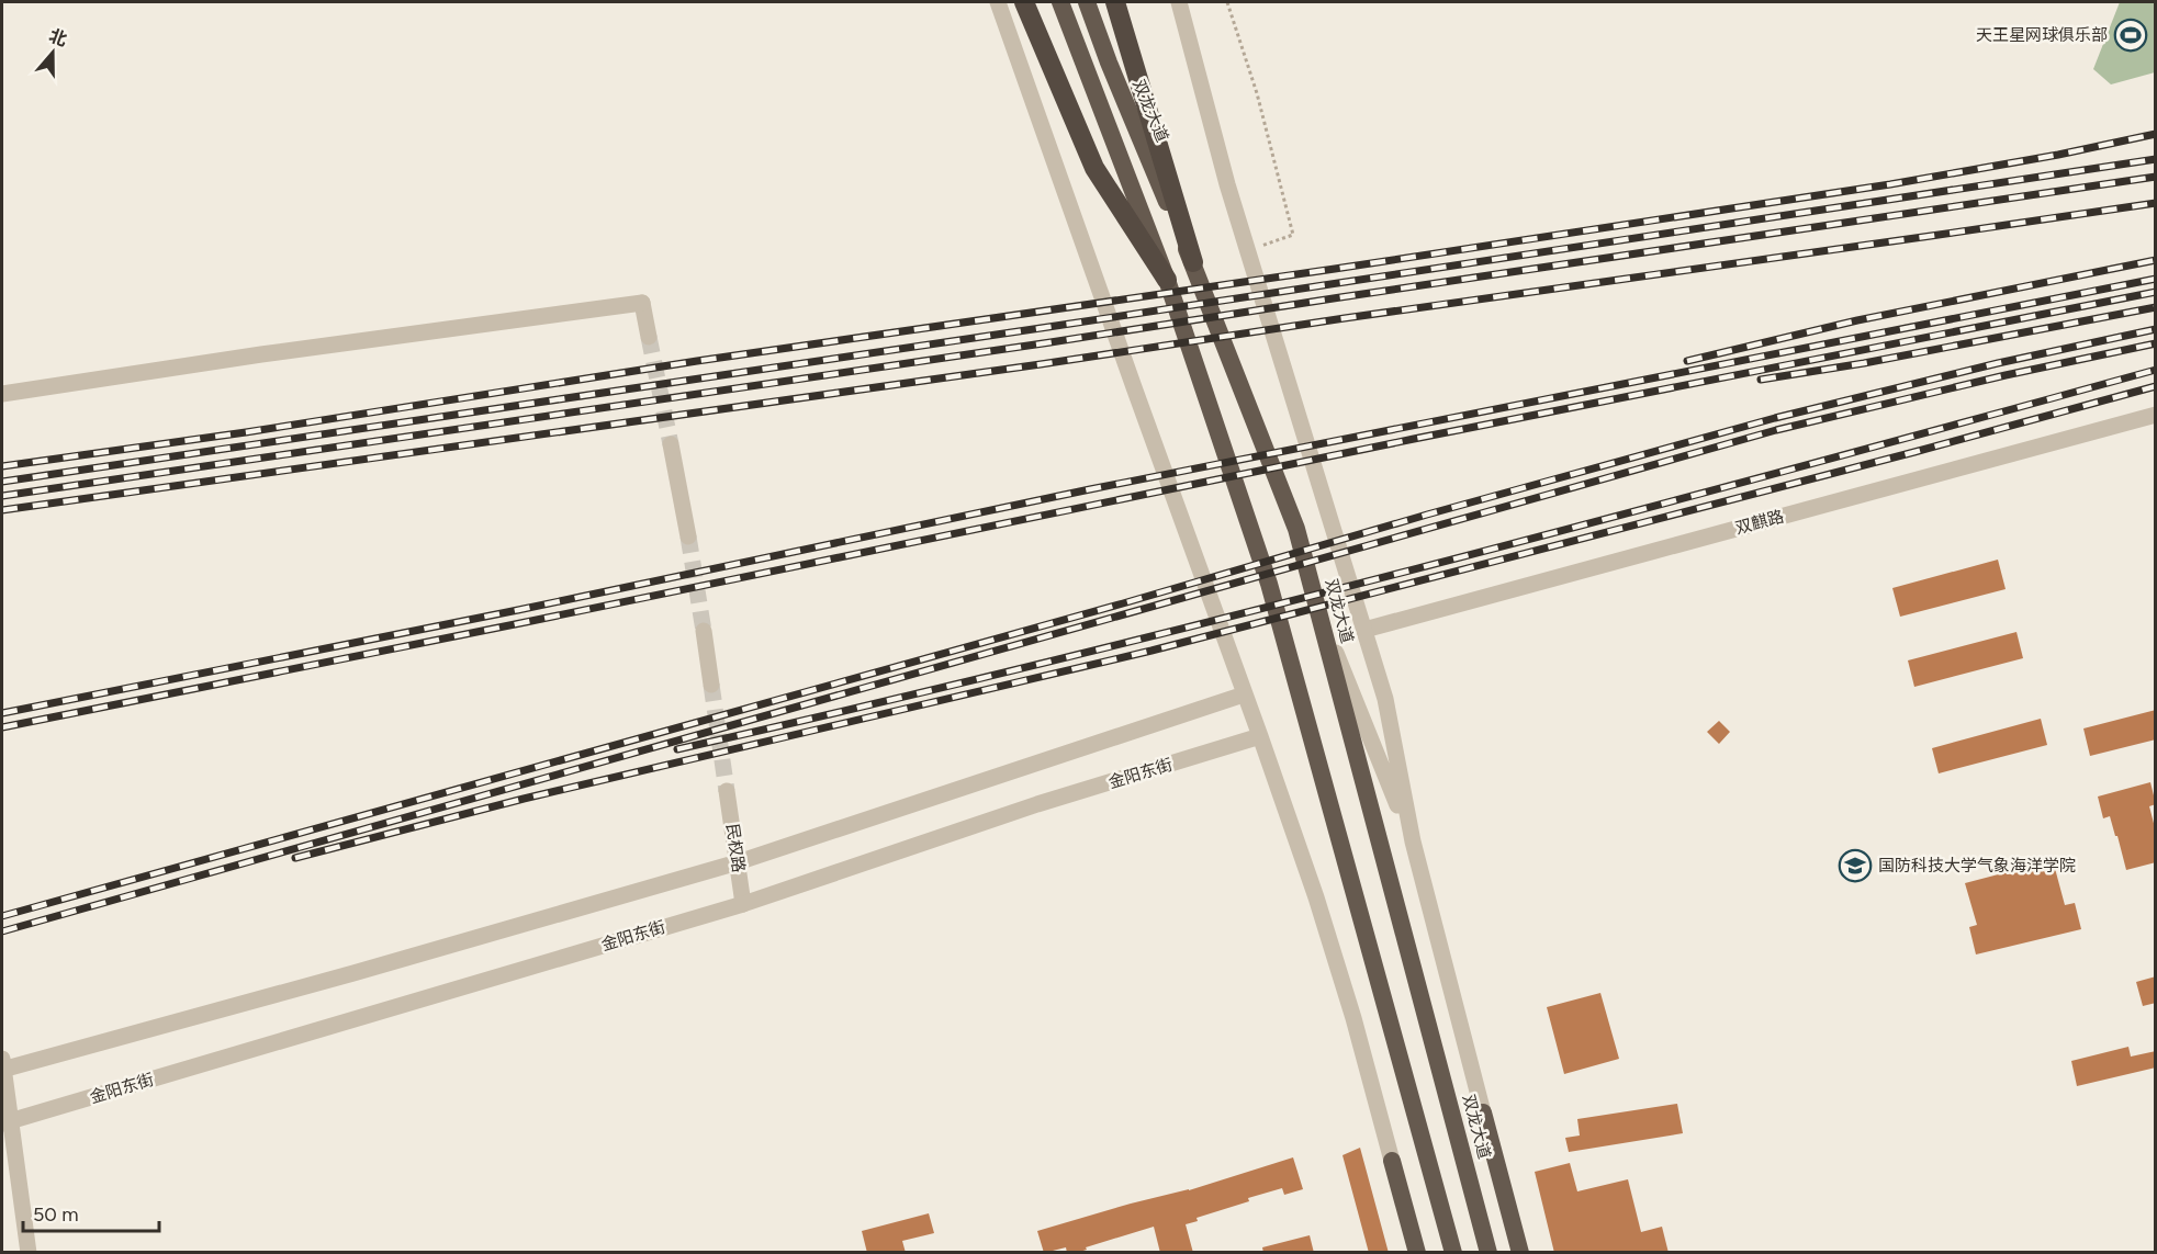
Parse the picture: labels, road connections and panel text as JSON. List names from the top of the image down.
{
  "streets": {
    "highway": ["双龙大道"],
    "street": ["双麒路", "金阳东街", "民权路"]
  },
  "crossings": [
    ["金阳东街", "民权路"]
  ],
  "places": {
    "sports": ["天王星网球俱乐部"],
    "school or university": ["国防科技大学气象海洋学院"]
  },
  "scale_bar": "50 m",
  "north": "top"
}
